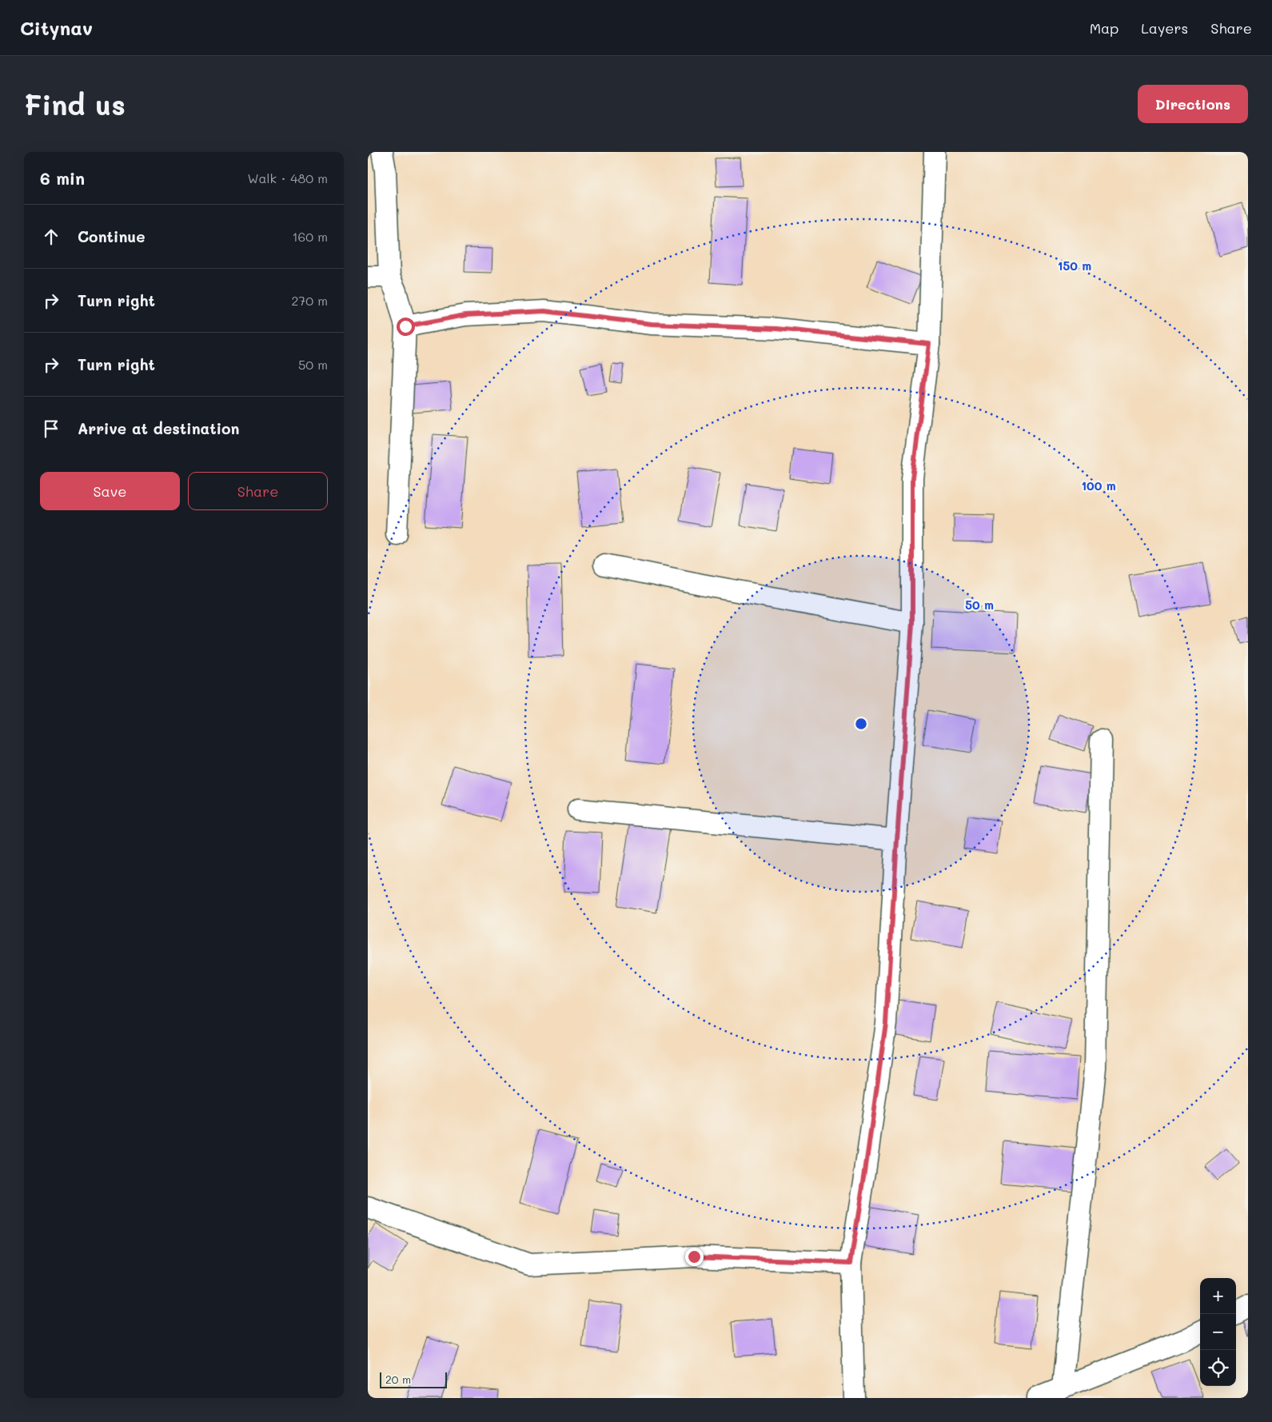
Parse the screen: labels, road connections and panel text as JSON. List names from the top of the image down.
{
  "scale_bar": "20 m",
  "page": {
    "header": "Citynav",
    "nav": ["Map", "Layers", "Share"],
    "buttons": [
      "Directions",
      ["Save", "Share"]
    ],
    "title": "Find us",
    "heading": ["6 min", "Walk · 480 m"],
    "list": [
      ["Continue", "160 m"],
      ["Turn right", "270 m"],
      ["Turn right", "50 m"],
      "Arrive at destination"
    ],
    "map_buttons": ["+", "−"],
    "scale": "20 m"
  },
  "rings": ["150 m", "100 m", "50 m"]
}
